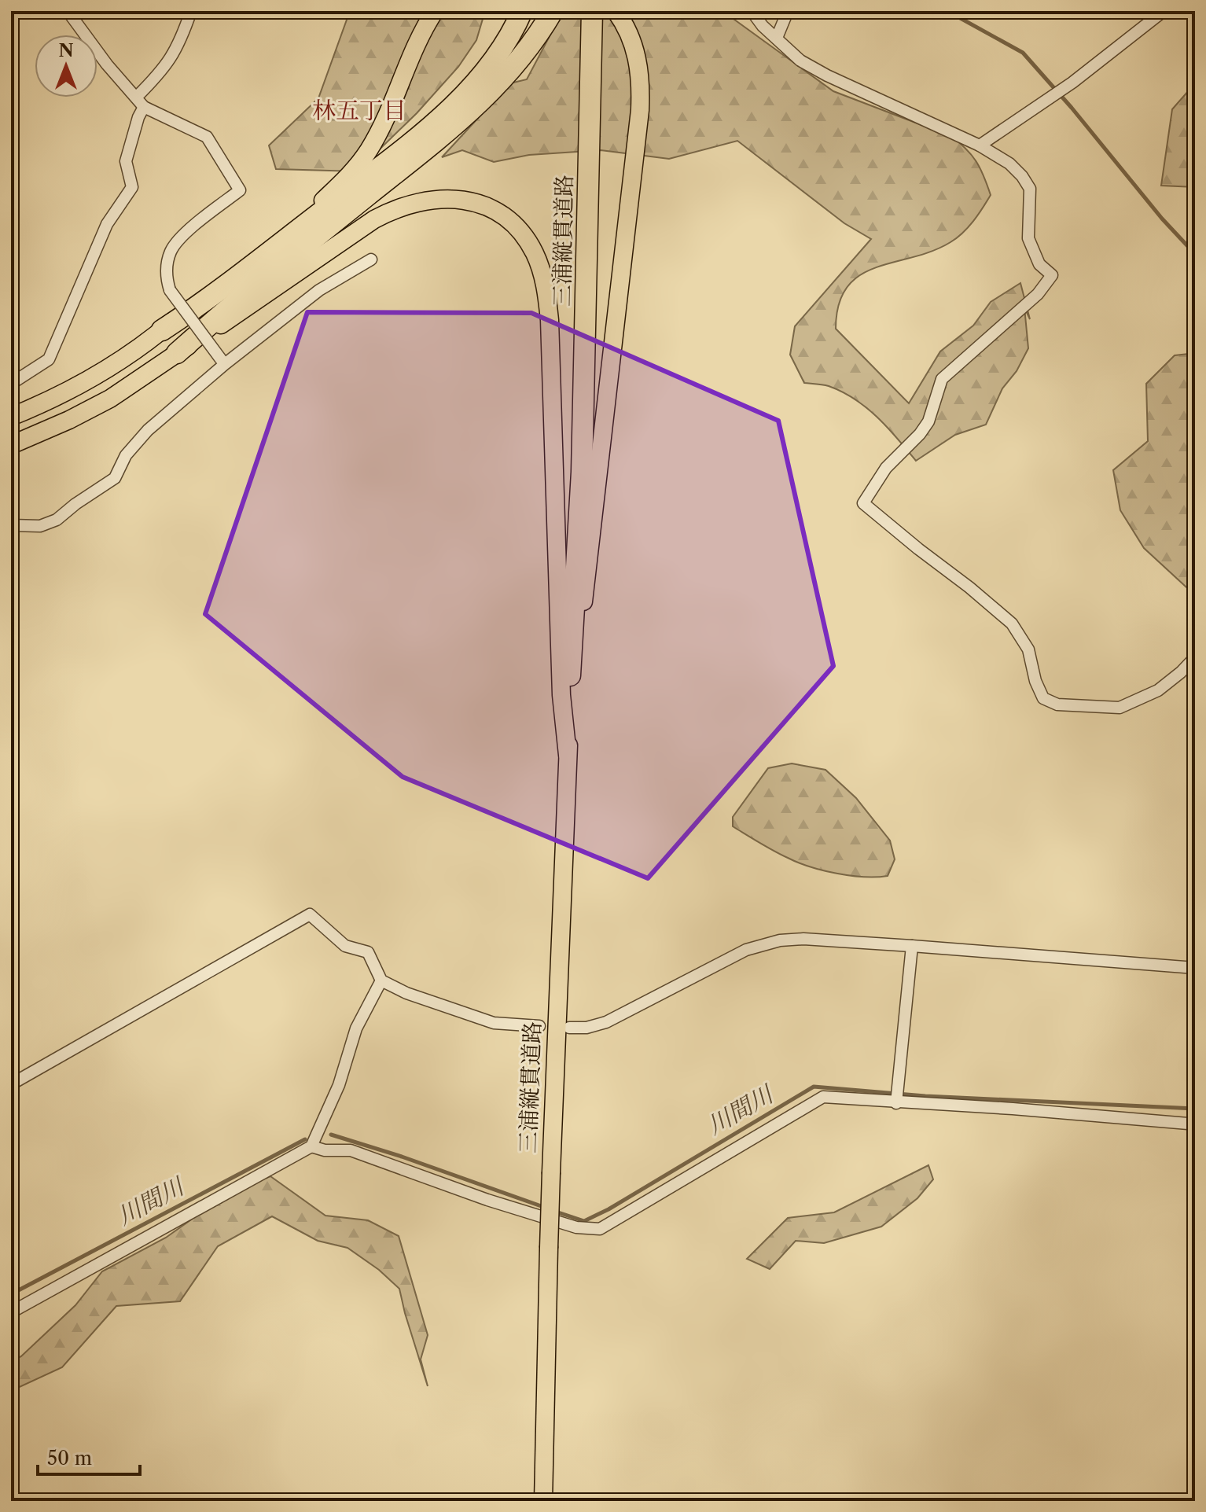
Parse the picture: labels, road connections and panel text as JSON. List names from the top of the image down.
{
  "streets": {
    "highway": ["三浦縦貫道路"]
  },
  "districts": ["林五丁目"],
  "water": ["川間川"],
  "scale_bar": "50 m",
  "north": "top"
}
